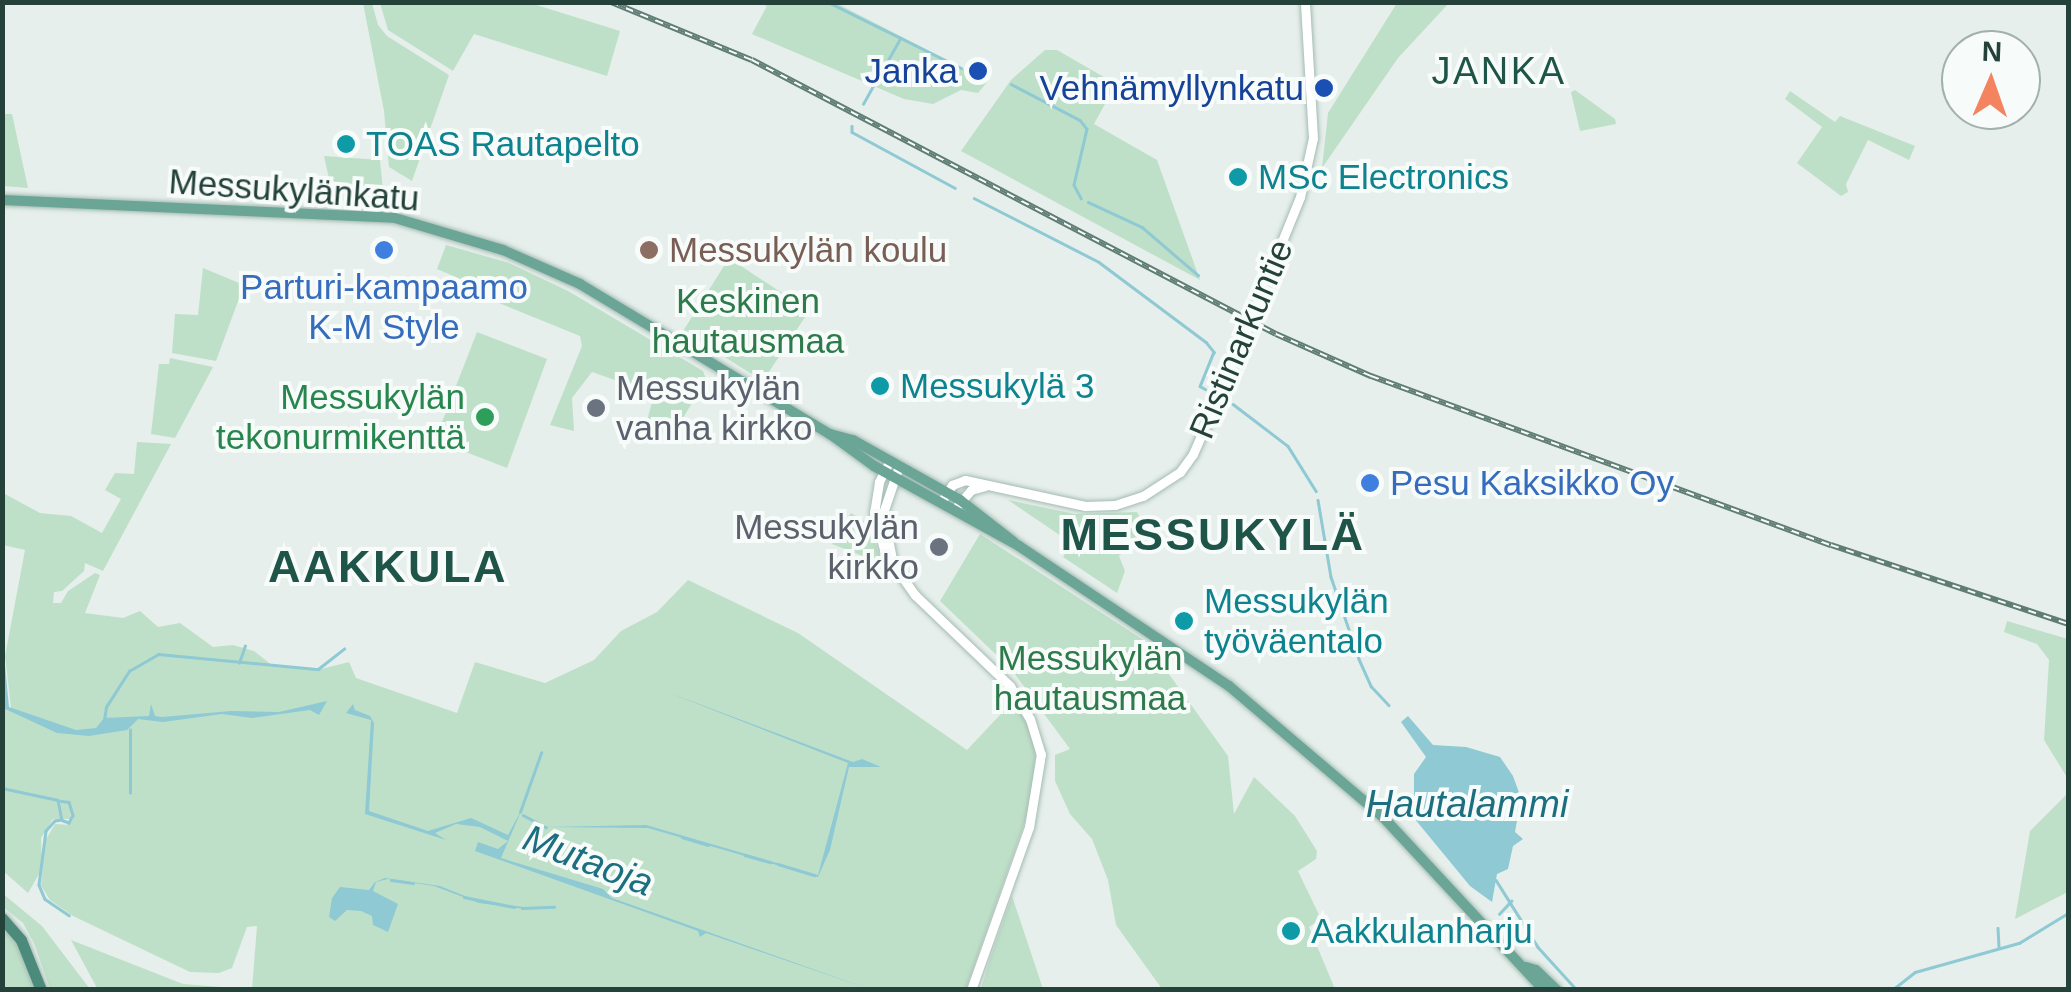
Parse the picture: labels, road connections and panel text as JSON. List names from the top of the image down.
{
  "streets": {
    "main road": ["Messukylänkatu", "Ristinarkuntie"]
  },
  "crossings": [
    ["Messukylänkatu", "Ristinarkuntie"]
  ],
  "districts": ["JANKA", "MESSUKYLÄ", "AAKKULA"],
  "water": ["Hautalammi", "Mutaoja"],
  "parks": ["Keskinen hautausmaa", "Messukylän hautausmaa"],
  "places": [
    "Janka",
    "Vehnämyllynkatu",
    "TOAS Rautapelto",
    "MSc Electronics",
    "Parturi-kampaamo K-M Style",
    "Messukylän koulu",
    "Messukylä 3",
    "Messukylän vanha kirkko",
    "Messukylän tekonurmikenttä",
    "Pesu Kaksikko Oy",
    "Messukylän kirkko",
    "Messukylän työväentalo",
    "Aakkulanharju"
  ],
  "north": "top"
}
